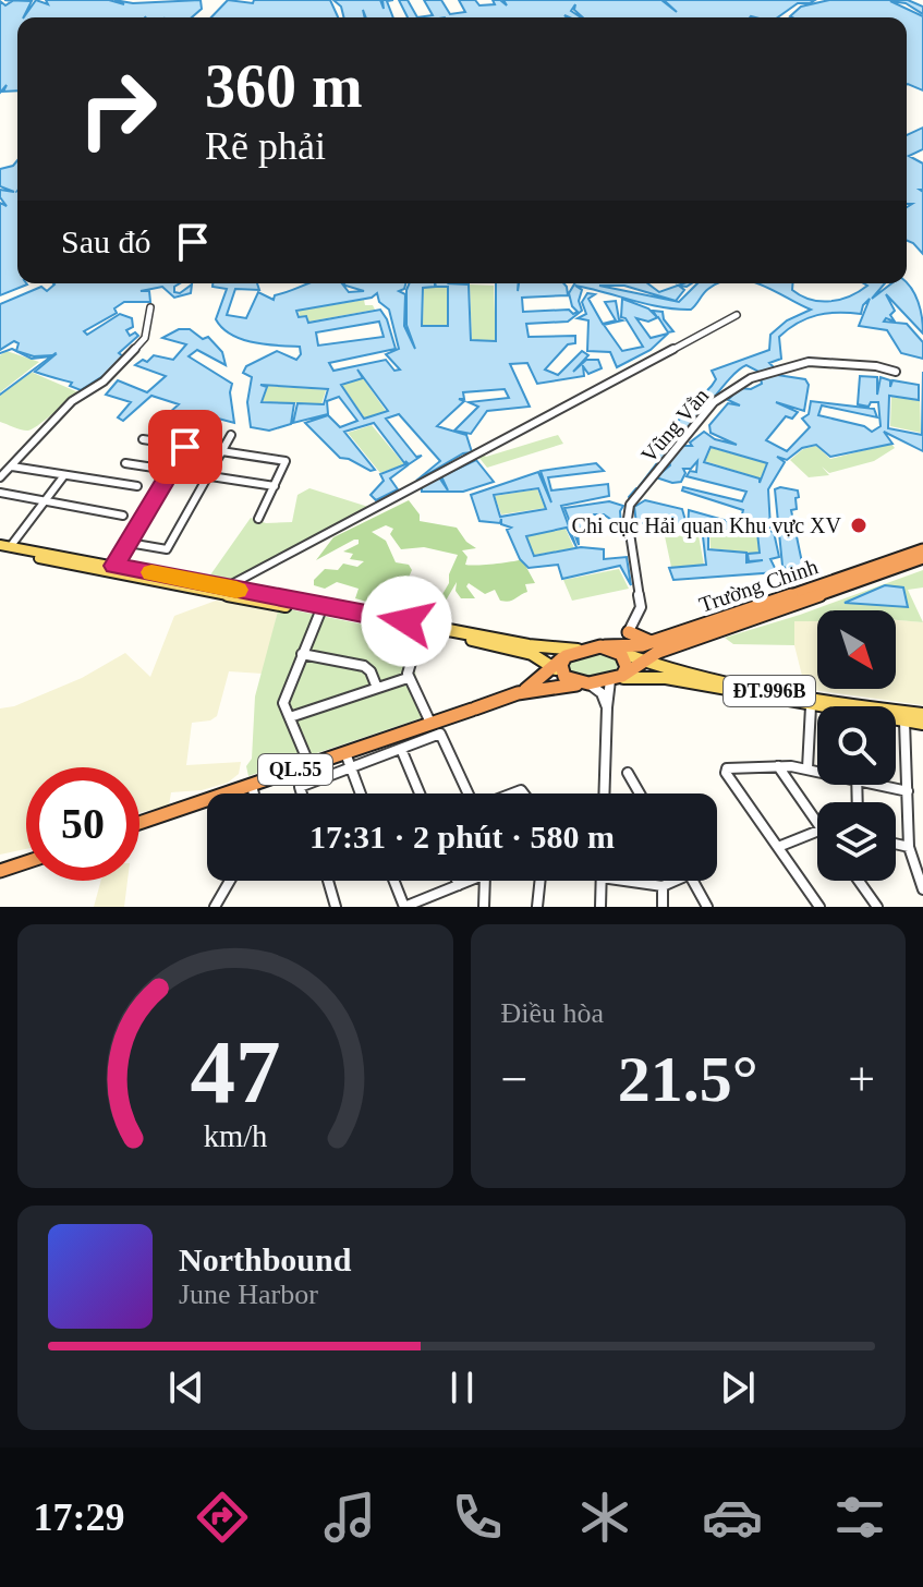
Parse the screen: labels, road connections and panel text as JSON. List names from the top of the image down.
{
  "streets": {
    "highway": ["Trường Chinh", "QL.55"],
    "main road": ["ĐT.996B"],
    "street": ["Vũng Vằn"]
  },
  "crossings": [
    ["Vũng Vằn", "Trường Chinh"],
    ["Vũng Vằn", "ĐT.996B"],
    ["Trường Chinh", "ĐT.996B"]
  ],
  "places": ["Chi cục Hải quan Khu vực XV"],
  "north": "bottom right",
  "page": {
    "turn": ["360 m", "Rẽ phải"],
    "then": "Sau đó",
    "limit": "50",
    "trip": "17:31 · 2 phút · 580 m",
    "tile": "Điều hòa",
    "heat": ["−", "21.5°", "+"],
    "song": ["Northbound", "June Harbor"],
    "tabs": "17:29",
    "gauge": ["47", "km/h"]
  }
}
